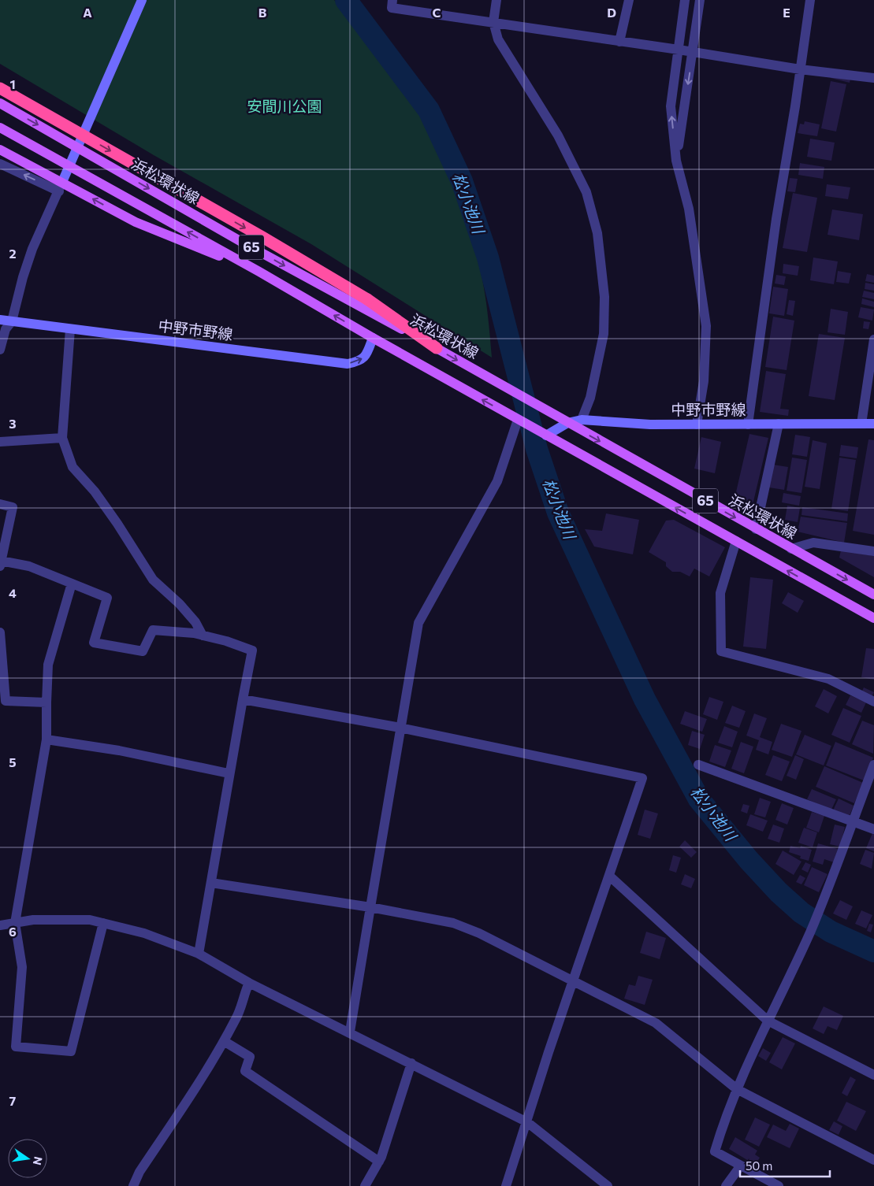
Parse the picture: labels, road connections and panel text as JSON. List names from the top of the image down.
{
  "streets": {
    "main road": ["浜松環状線", "65", "中野市野線"]
  },
  "crossings": [
    ["浜松環状線", "中野市野線"],
    ["65", "中野市野線"]
  ],
  "one_way": ["中野市野線"],
  "water": ["松小池川"],
  "parks": ["安間川公園"],
  "scale_bar": "50 m",
  "north": "right",
  "grid": {
    "columns": [
      "A",
      "B",
      "C",
      "D",
      "E"
    ],
    "rows": [
      "1",
      "2",
      "3",
      "4",
      "5",
      "6",
      "7"
    ]
  }
}
